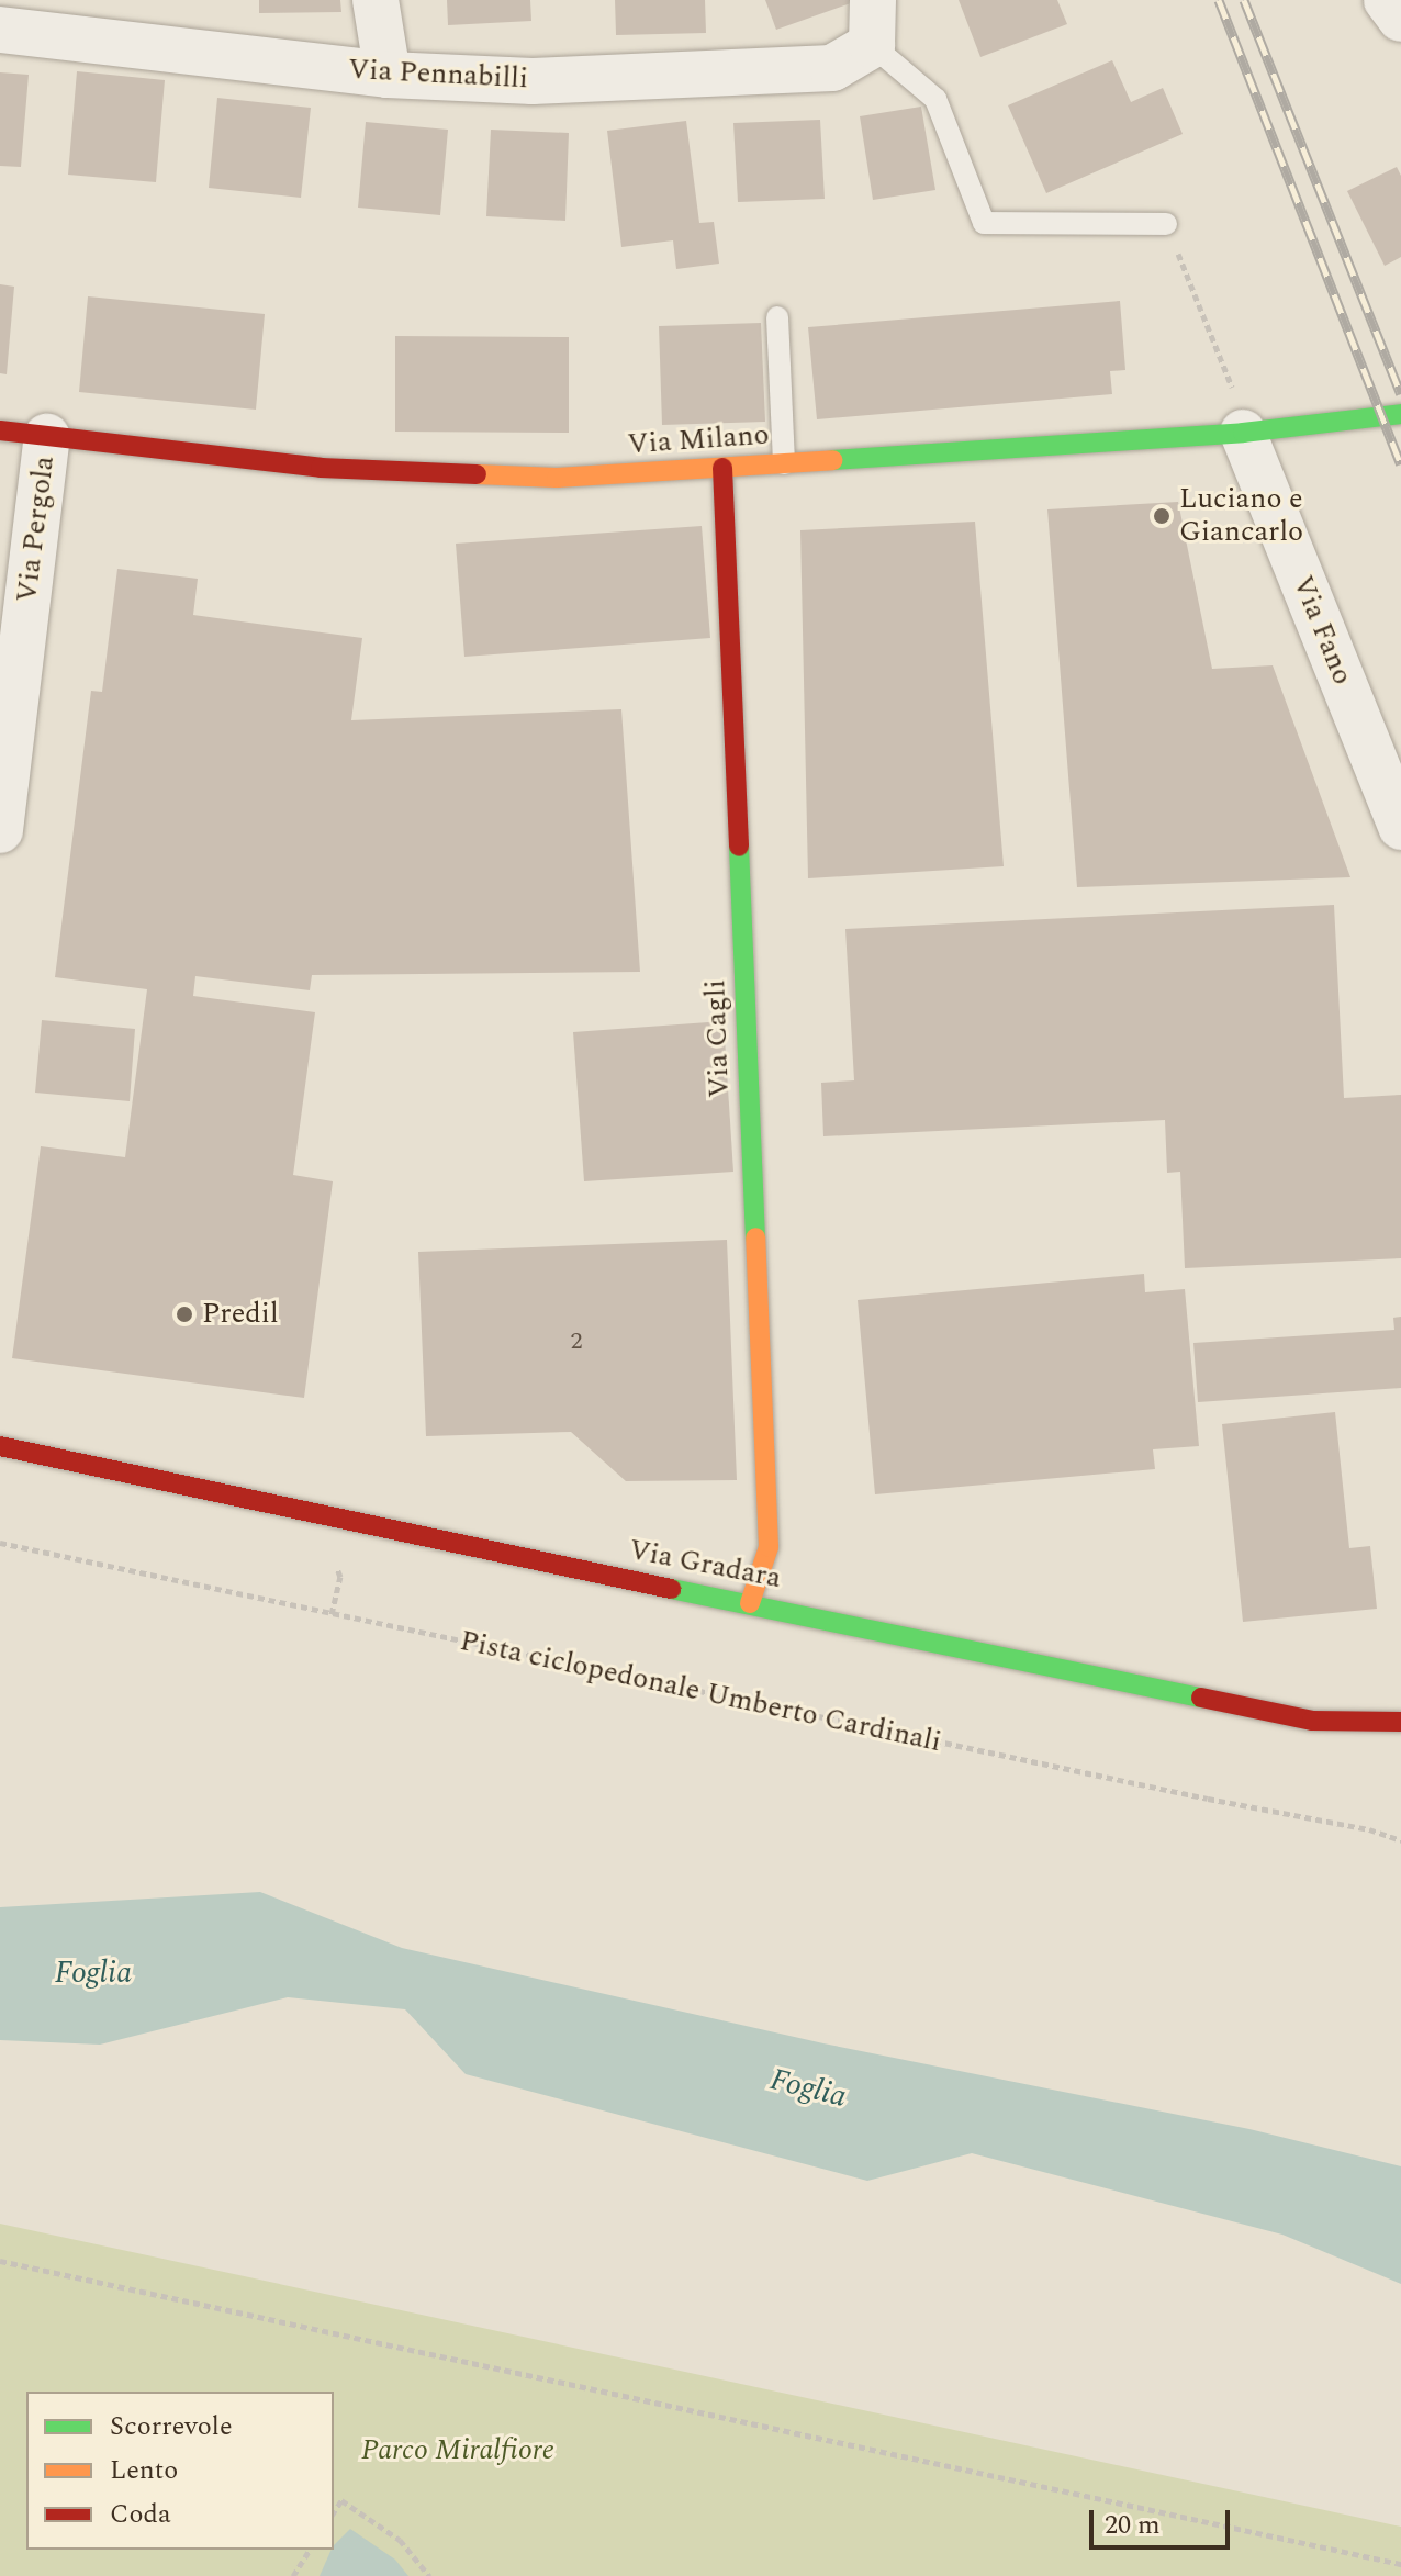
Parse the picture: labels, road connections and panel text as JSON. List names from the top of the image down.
{
  "streets": {
    "street": [
      "Via Pennabilli",
      "Via Milano",
      "Via Pergola",
      "Via Fano",
      "Via Cagli",
      "Via Gradara"
    ],
    "path": ["Pista ciclopedonale Umberto Cardinali"]
  },
  "crossings": [
    ["Via Milano", "Via Pergola"],
    ["Via Milano", "Via Fano"],
    ["Via Milano", "Via Cagli"],
    ["Via Cagli", "Via Gradara"]
  ],
  "water": ["Foglia"],
  "parks": ["Parco Miralfiore"],
  "places": ["Luciano e Giancarlo", "Predil"],
  "house_numbers": ["2"],
  "legend": ["Scorrevole", "Lento", "Coda"],
  "scale_bar": "20 m"
}
